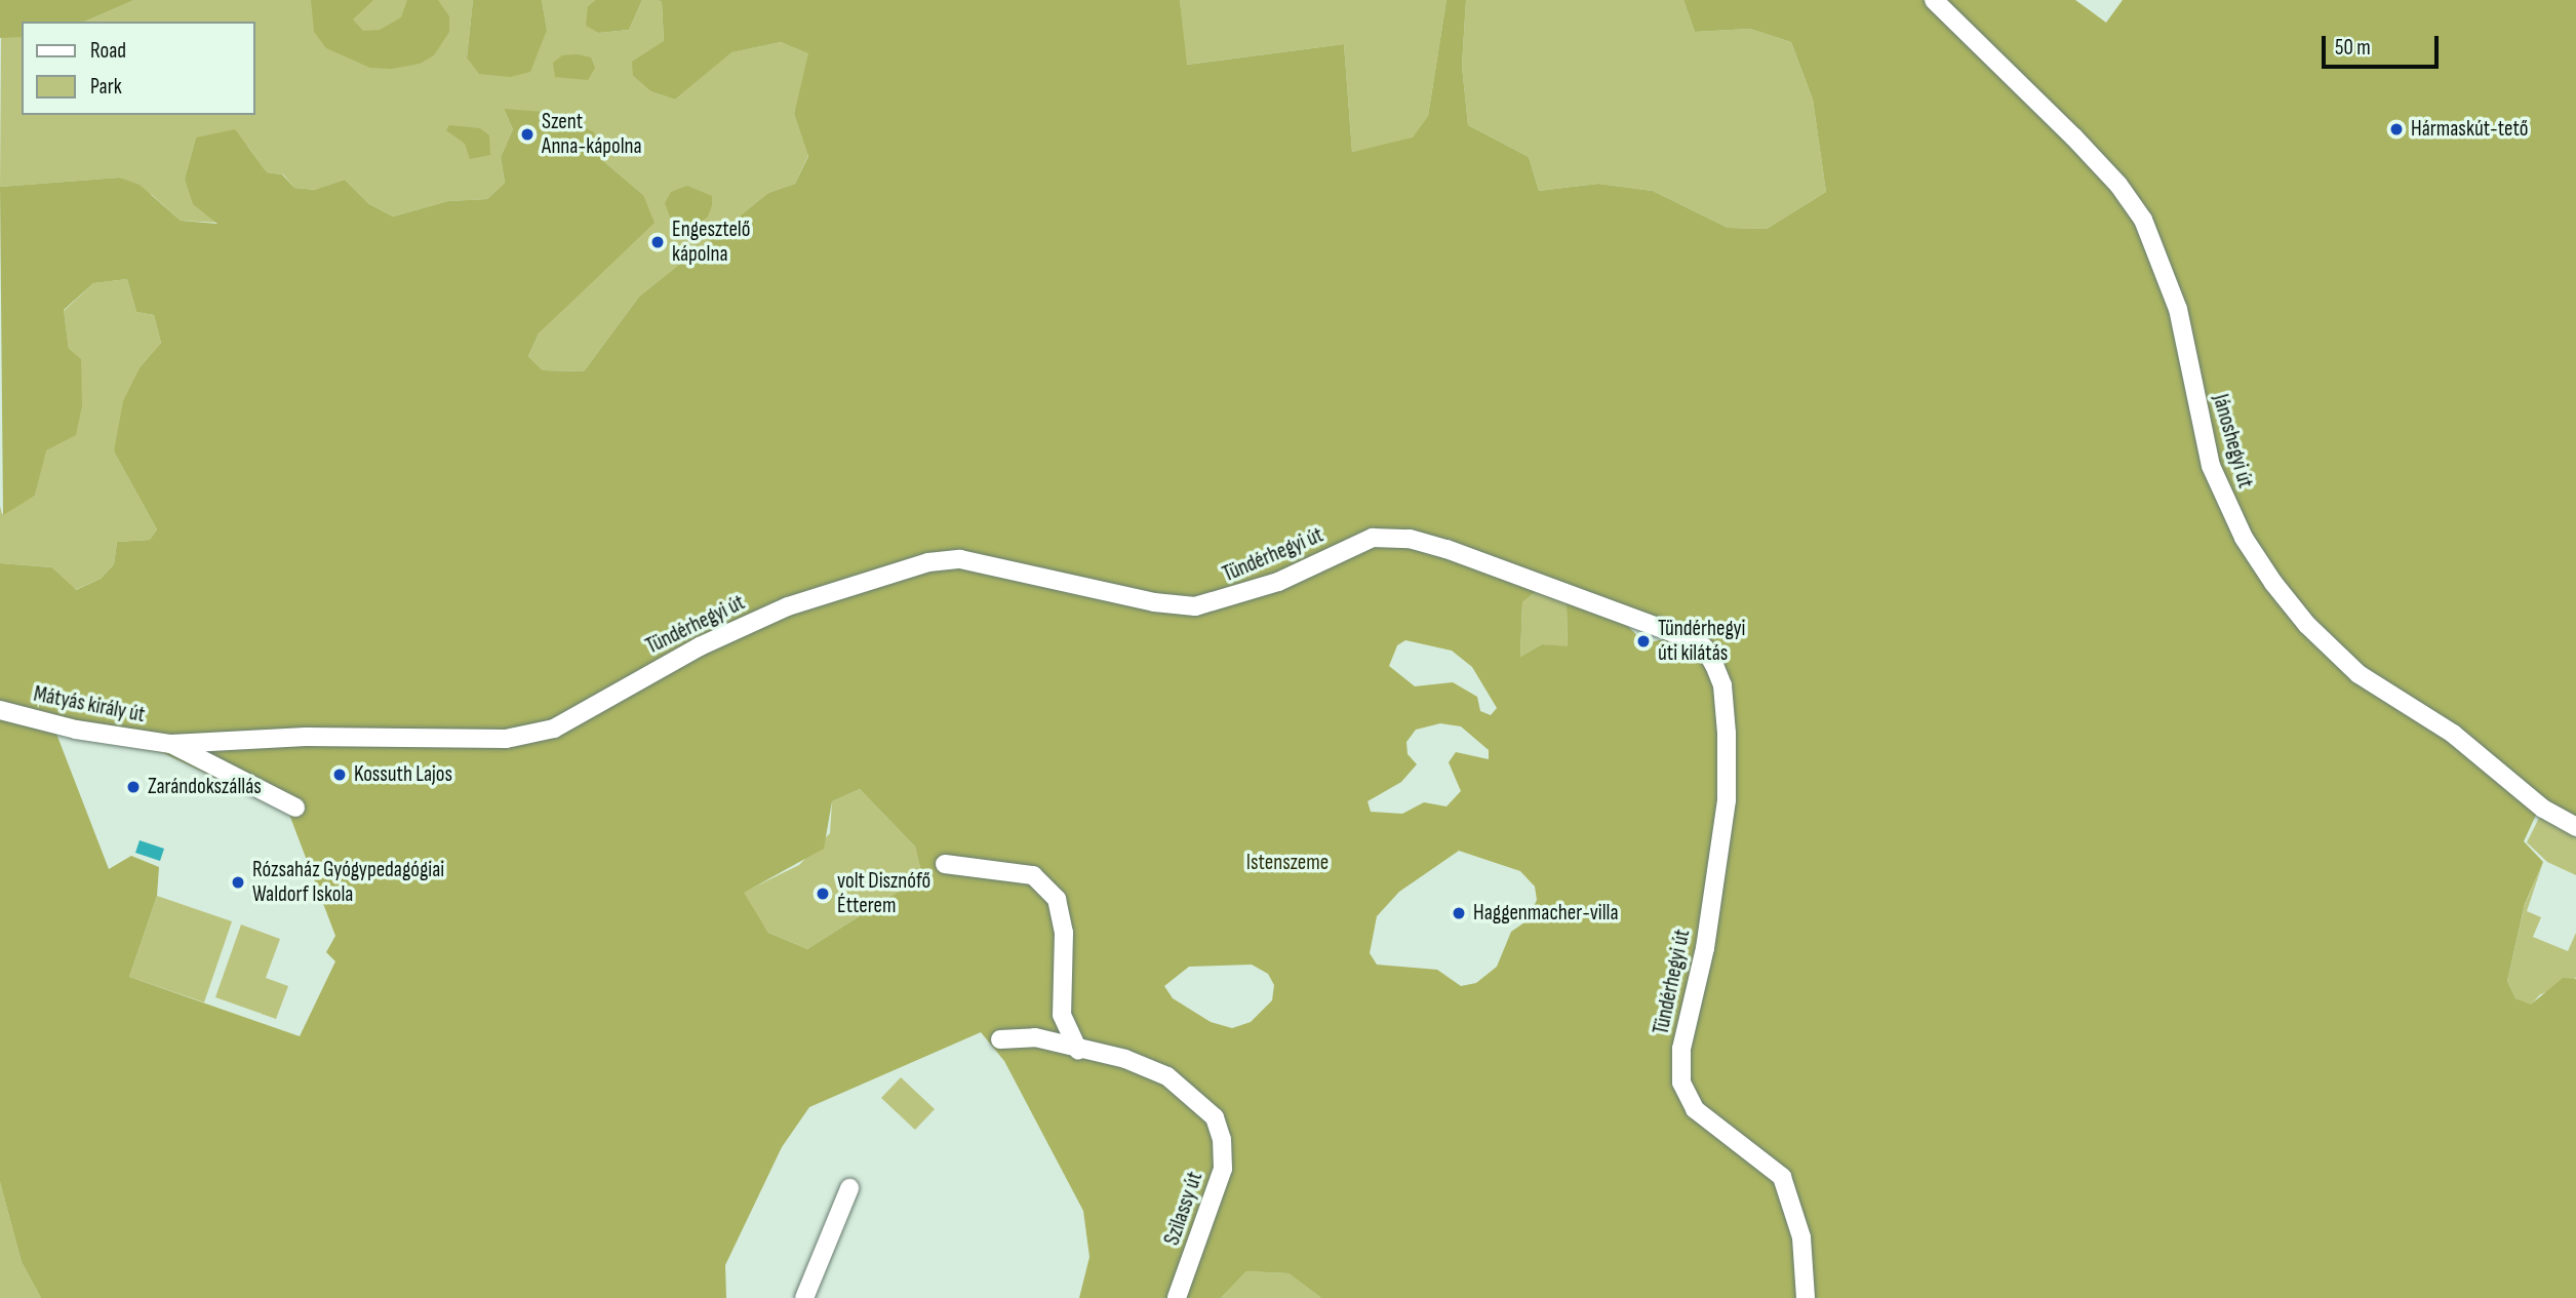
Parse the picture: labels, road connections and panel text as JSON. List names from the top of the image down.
{
  "streets": {
    "street": [
      "Jánoshegyi út",
      "Tündérhegyi út",
      "Mátyás király út",
      "Szilassy út"
    ]
  },
  "crossings": [
    ["Tündérhegyi út", "Mátyás király út"]
  ],
  "parks": ["Istenszeme"],
  "places": [
    "Hármaskút-tető",
    "Szent Anna-kápolna",
    "Engesztelő kápolna",
    "Tündérhegyi úti kilátás",
    "Kossuth Lajos",
    "Zarándokszállás",
    "Rózsaház Gyógypedagógiai Waldorf Iskola",
    "volt Disznófő Étterem",
    "Haggenmacher-villa"
  ],
  "legend": ["Road", "Park"],
  "scale_bar": "50 m"
}
